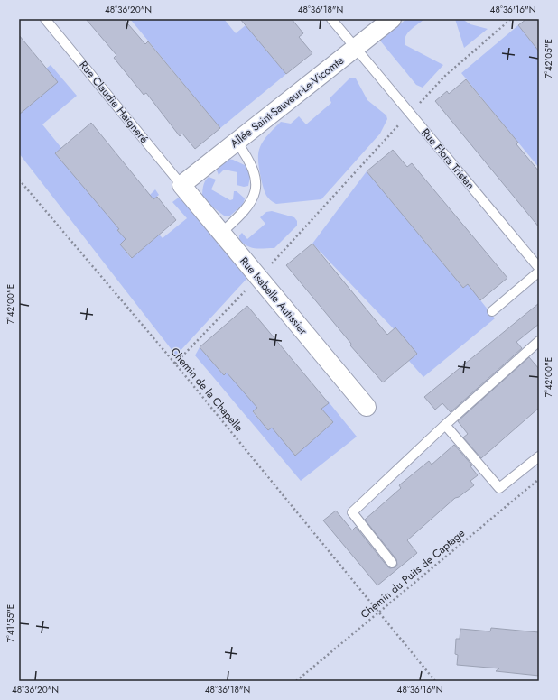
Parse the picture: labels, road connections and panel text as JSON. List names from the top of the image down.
{
  "streets": {
    "street": ["Allée Saint-Sauveur-Le-Vicomte", "Rue Isabelle Autissier"],
    "lane": ["Rue Claudie Haigneré", "Rue Flora Tristan"],
    "path": ["Chemin de la Chapelle", "Chemin du Puits de Captage"]
  },
  "crossings": [
    ["Rue Claudie Haigneré", "Allée Saint-Sauveur-Le-Vicomte"],
    ["Rue Claudie Haigneré", "Rue Isabelle Autissier"],
    ["Allée Saint-Sauveur-Le-Vicomte", "Rue Flora Tristan"],
    ["Allée Saint-Sauveur-Le-Vicomte", "Rue Isabelle Autissier"],
    ["Chemin de la Chapelle", "Chemin du Puits de Captage"]
  ],
  "coordinates": [
    "48°36'20\"N",
    "48°36'18\"N",
    "48°36'16\"N",
    "7°42'05\"E",
    "7°42'00\"E",
    "7°41'55\"E"
  ]
}
